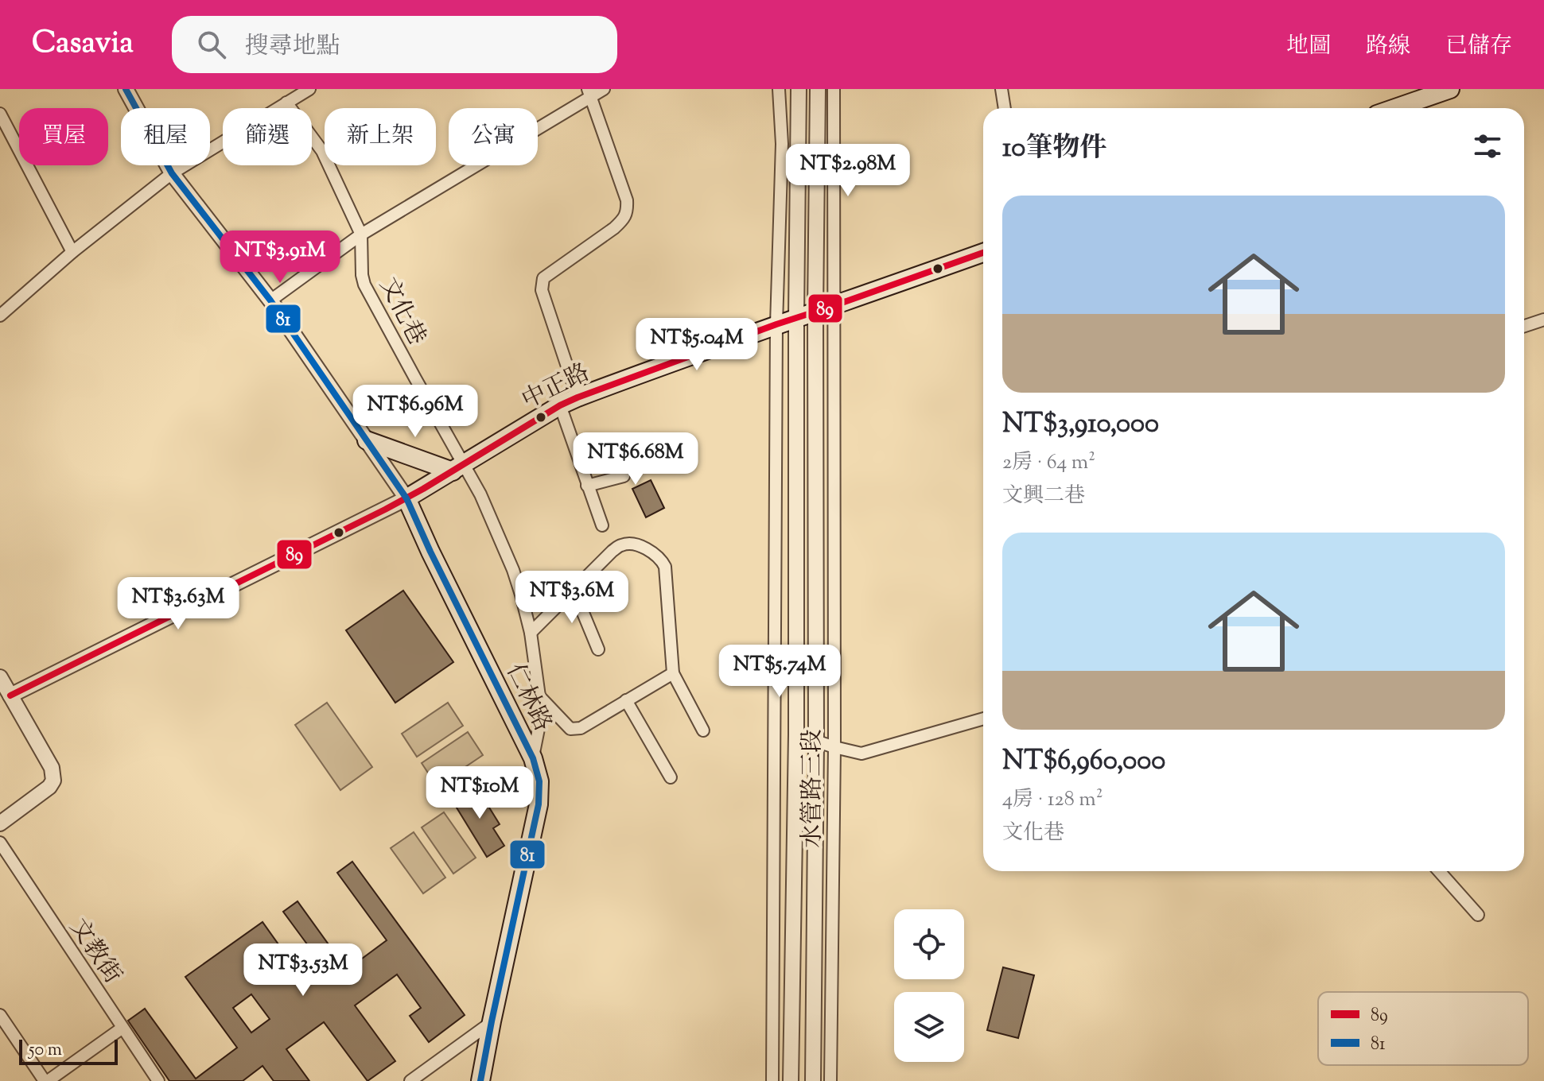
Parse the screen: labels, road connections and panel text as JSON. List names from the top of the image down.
{
  "streets": {
    "main road": ["中正路", "仁林路"],
    "street": ["文化巷", "水管路三段", "文教街"]
  },
  "crossings": [
    ["文化巷", "中正路"],
    ["文化巷", "仁林路"],
    ["中正路", "仁林路"],
    ["中正路", "水管路三段"]
  ],
  "lines": ["transit line 81", "transit line 89"],
  "legend": ["89", "81"],
  "scale_bar": "50 m",
  "page": {
    "header": "Casavia",
    "search": "搜尋地點",
    "nav": ["地圖", "路線", "已儲存"],
    "chip": [
      "買屋",
      "租屋",
      "篩選",
      "新上架",
      "公寓"
    ],
    "heading": "10筆物件",
    "price": [
      "NT$2.98M",
      "NT$3.91M",
      "NT$5.04M",
      "NT$6.96M",
      "NT$6.68M",
      "NT$3.6M",
      "NT$3.63M",
      "NT$5.74M",
      "NT$10M",
      "NT$3.53M"
    ],
    "list": [
      {
        "name": "NT$3,910,000",
        "note": "2房 · 64 m² · 文興二巷"
      },
      {
        "name": "NT$6,960,000",
        "note": "4房 · 128 m² · 文化巷"
      }
    ],
    "scale": "50 m"
  }
}
